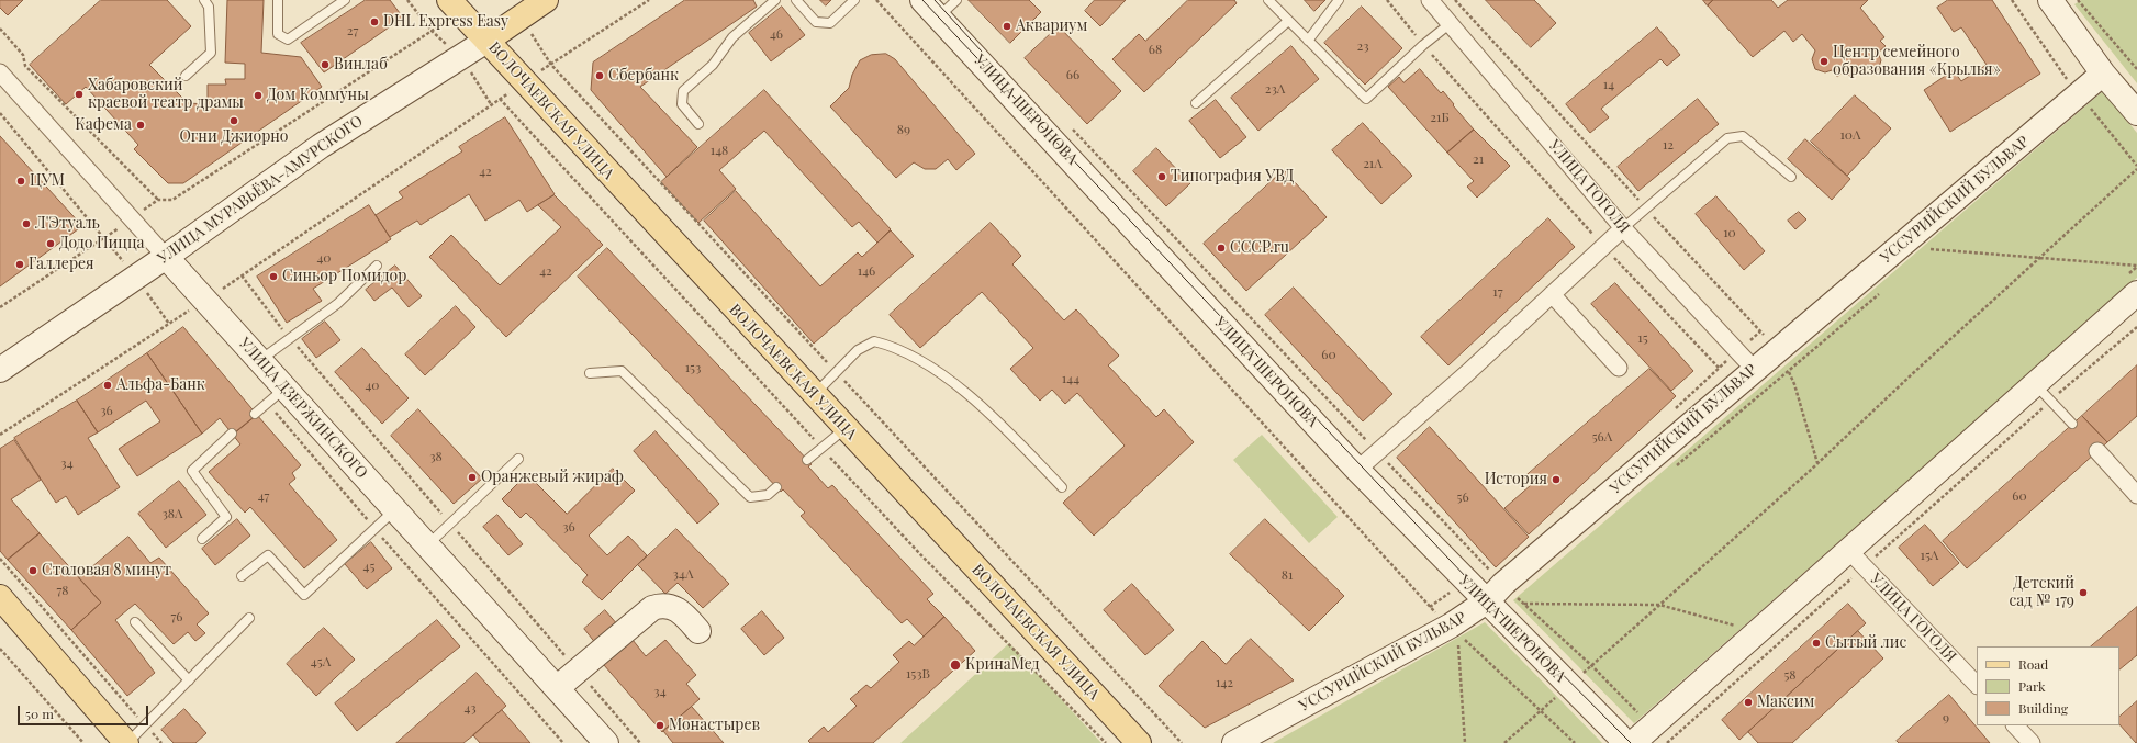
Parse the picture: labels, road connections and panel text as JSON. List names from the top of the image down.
{
  "streets": {
    "main road": ["ВОЛОЧАЕВСКАЯ УЛИЦА", "УЛИЦА МУРАВЬЁВА-АМУРСКОГО"],
    "street": [
      "УЛИЦА ШЕРОНОВА",
      "УЛИЦА ГОГОЛЯ",
      "УССУРИЙСКИЙ БУЛЬВАР",
      "УЛИЦА ДЗЕРЖИНСКОГО"
    ]
  },
  "crossings": [
    ["УЛИЦА ШЕРОНОВА", "УССУРИЙСКИЙ БУЛЬВАР"],
    ["ВОЛОЧАЕВСКАЯ УЛИЦА", "УЛИЦА МУРАВЬЁВА-АМУРСКОГО"],
    ["УЛИЦА ГОГОЛЯ", "УССУРИЙСКИЙ БУЛЬВАР"],
    ["УЛИЦА МУРАВЬЁВА-АМУРСКОГО", "УЛИЦА ДЗЕРЖИНСКОГО"]
  ],
  "places": [
    "DHL Express Easy",
    "Аквариум",
    "Центр семейного образования «Крылья»",
    "Винлаб",
    "Сбербанк",
    "Хабаровский краевой театр драмы",
    "Дом Коммуны",
    "Огни Джиорно",
    "Кафема",
    "Типография УВД",
    "ЦУМ",
    "Л'Этуаль",
    "Додо Пицца",
    "СССР.ru",
    "Галлерея",
    "Синьор Помидор",
    "Альфа-Банк",
    "Оранжевый жираф",
    "История",
    "Столовая 8 минут",
    "Детский сад № 179",
    "Сытый лис",
    "КринаМед",
    "Максим",
    "Монастырев"
  ],
  "house_numbers": [
    "27",
    "46",
    "23",
    "68",
    "66",
    "14",
    "23А",
    "21Б",
    "89",
    "10А",
    "12",
    "148",
    "21",
    "21А",
    "42",
    "10",
    "40",
    "42",
    "146",
    "17",
    "15",
    "60",
    "153",
    "144",
    "40",
    "36",
    "56А",
    "38",
    "34",
    "47",
    "60",
    "56",
    "38А",
    "36",
    "15А",
    "45",
    "34А",
    "81",
    "78",
    "76",
    "45А",
    "153В",
    "58",
    "142",
    "34",
    "43",
    "9"
  ],
  "legend": ["Road", "Park", "Building"],
  "scale_bar": "50 m"
}
